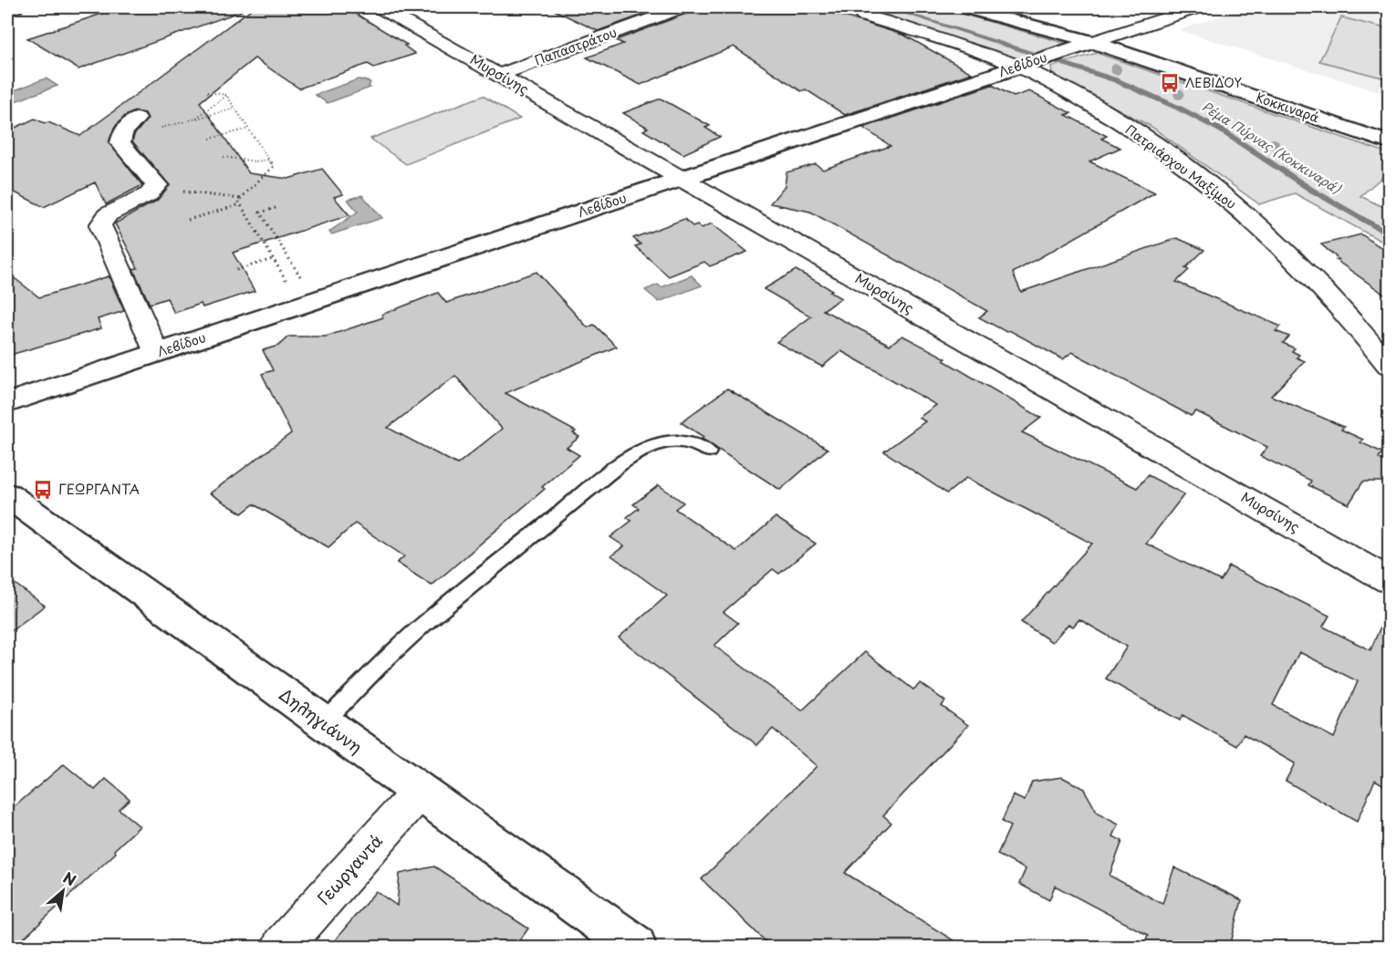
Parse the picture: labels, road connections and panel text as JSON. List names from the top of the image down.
{
  "streets": {
    "street": [
      "Παπαστράτου",
      "Λεβίδου",
      "Μυρσίνης",
      "Κοκκιναρά",
      "Πατριάρχου Μαξίμου",
      "Δηληγιάννη",
      "Γεωργαντά"
    ]
  },
  "crossings": [
    ["Παπαστράτου", "Μυρσίνης"],
    ["Λεβίδου", "Μυρσίνης"],
    ["Λεβίδου", "Κοκκιναρά"],
    ["Λεβίδου", "Πατριάρχου Μαξίμου"],
    ["Δηληγιάννη", "Γεωργαντά"]
  ],
  "water": ["Ρέμα Πύρνας (Κοκκιναρά)"],
  "places": {
    "bus stop": ["ΛΕΒΙΔΟΥ", "ΓΕΩΡΓΑΝΤΑ"]
  },
  "north": "top right"
}
